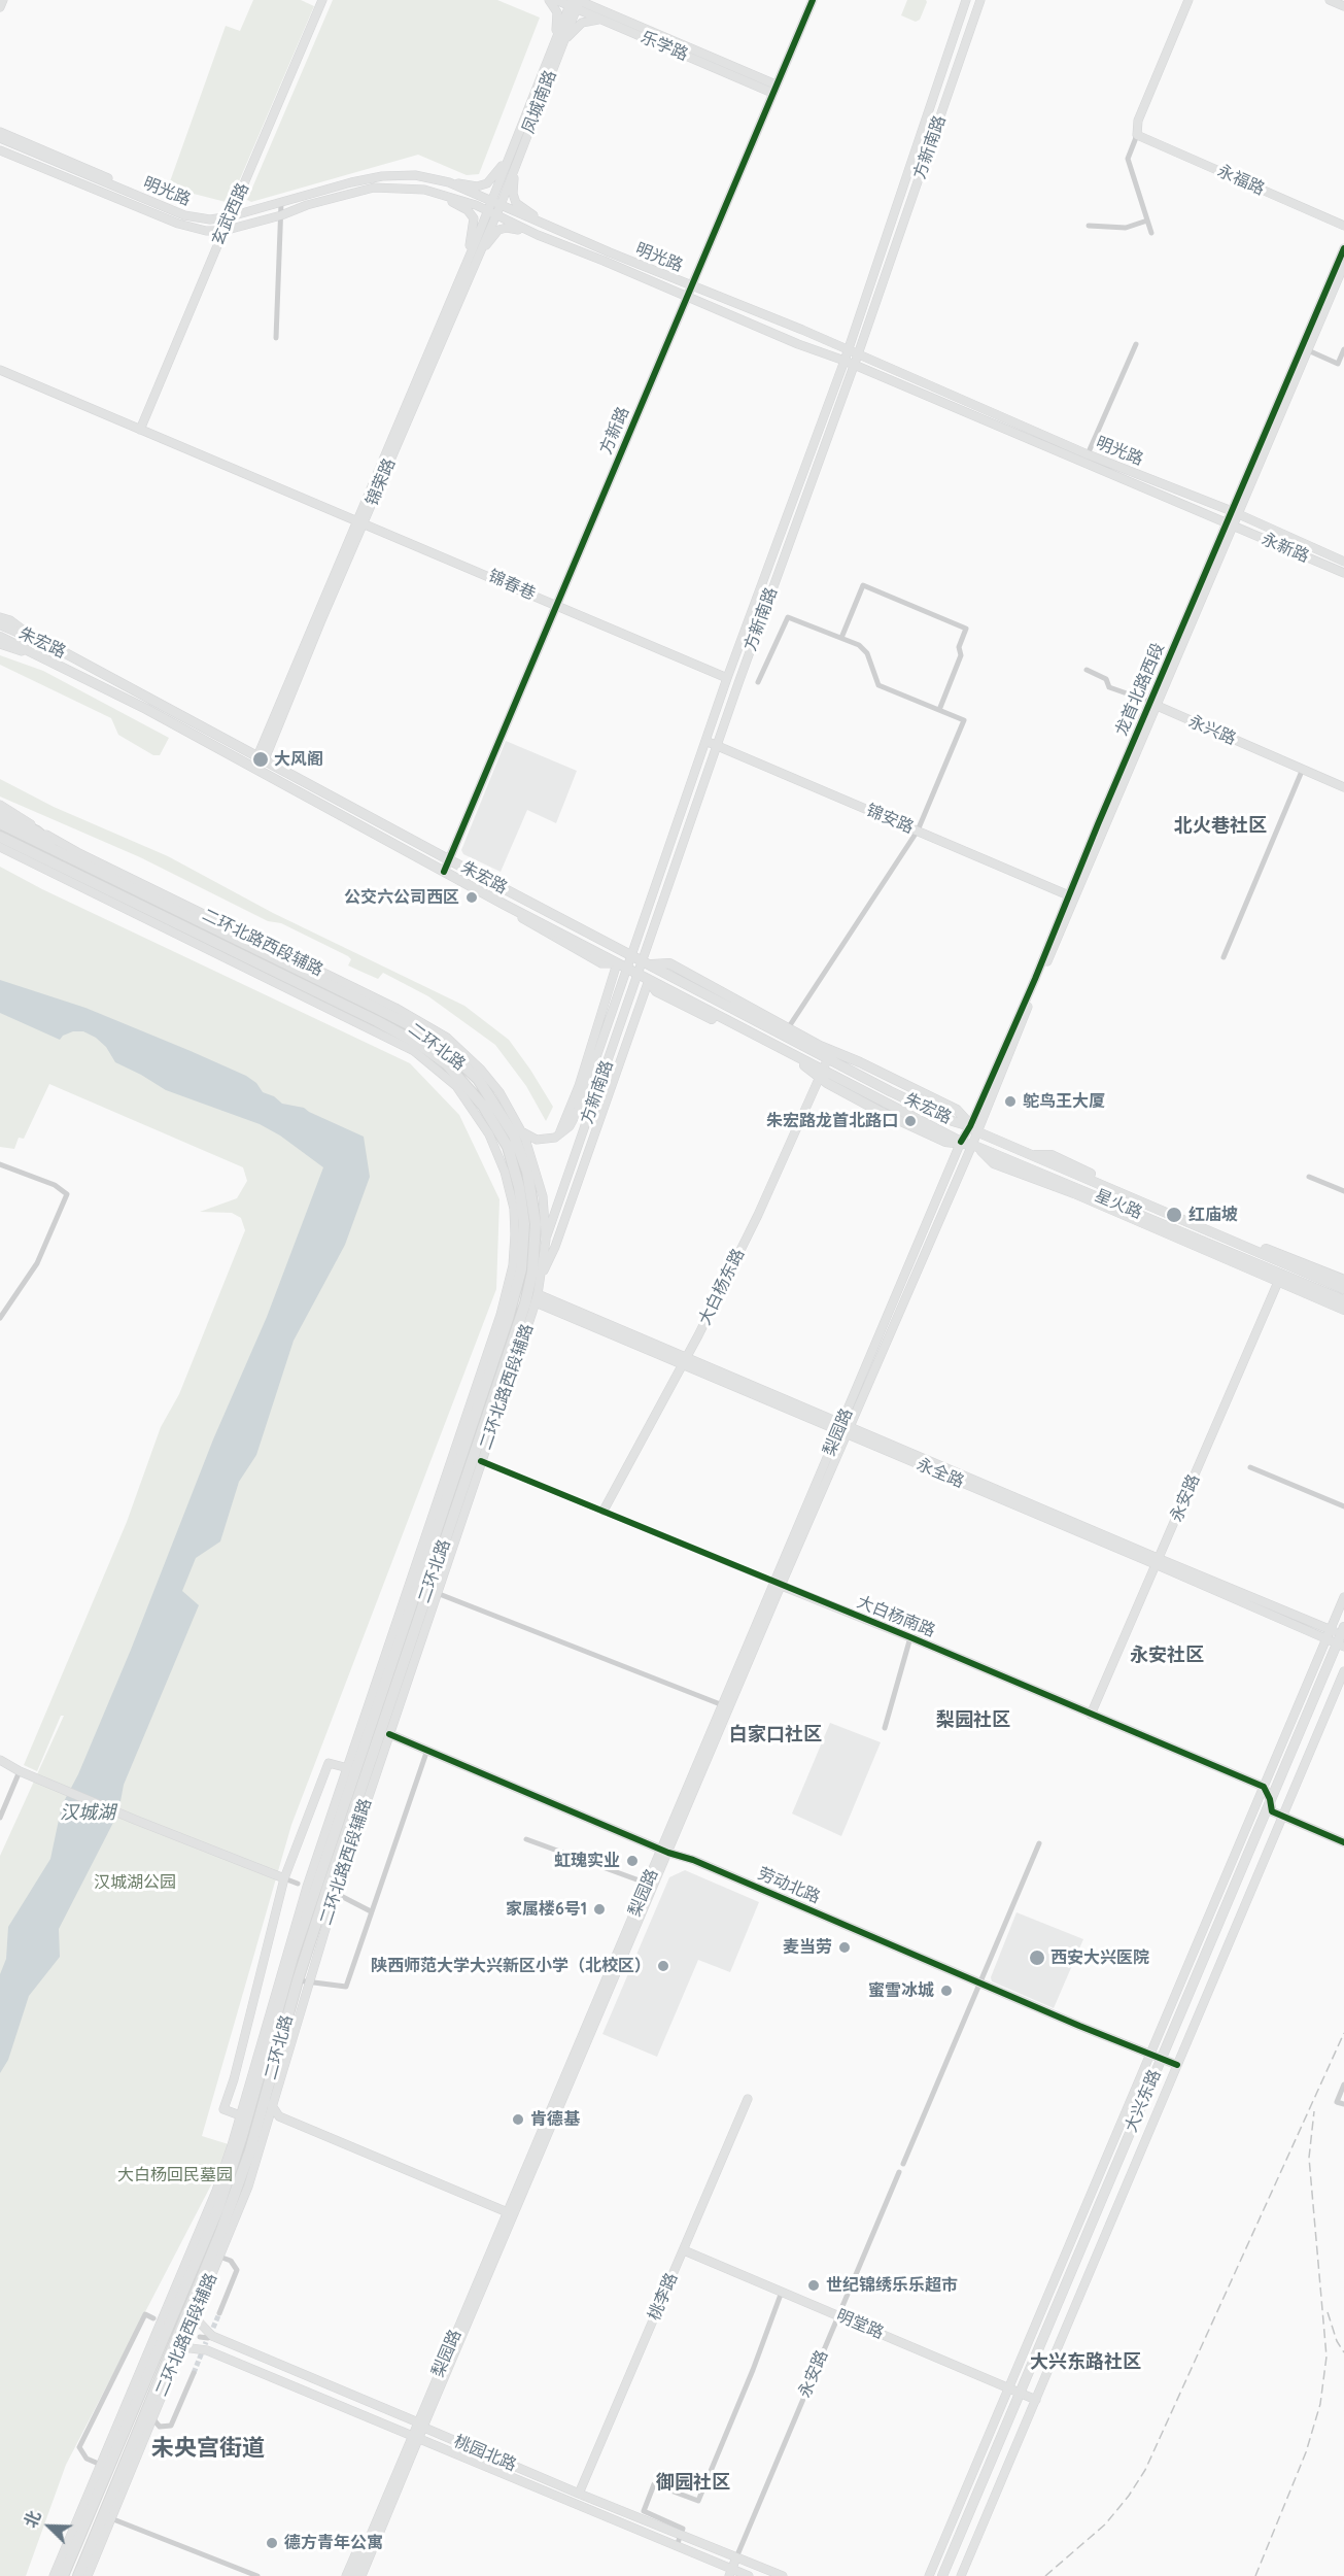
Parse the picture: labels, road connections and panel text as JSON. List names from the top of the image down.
{
  "streets": {
    "highway": ["二环北路"],
    "main road": [
      "乐学路",
      "凤城南路",
      "方新南路",
      "永福路",
      "明光路",
      "玄武西路",
      "方新路",
      "锦荣路",
      "永新路",
      "锦春巷",
      "朱宏路",
      "龙首北路西段",
      "永兴路",
      "锦安路",
      "二环北路西段辅路",
      "星火路",
      "大白杨东路",
      "梨园路",
      "永全路",
      "永安路",
      "大白杨南路",
      "劳动北路",
      "大兴东路",
      "桃李路",
      "明堂路",
      "桃园北路"
    ]
  },
  "crossings": [
    ["乐学路", "凤城南路"],
    ["乐学路", "方新路"],
    ["凤城南路", "明光路"],
    ["凤城南路", "锦荣路"],
    ["方新南路", "明光路"],
    ["方新南路", "锦春巷"],
    ["方新南路", "朱宏路"],
    ["方新南路", "锦安路"],
    ["方新南路", "二环北路西段辅路"],
    ["明光路", "玄武西路"],
    ["明光路", "方新路"],
    ["明光路", "锦荣路"],
    ["明光路", "永新路"],
    ["明光路", "龙首北路西段"],
    ["方新路", "锦春巷"],
    ["方新路", "朱宏路"],
    ["锦荣路", "锦春巷"],
    ["锦荣路", "朱宏路"],
    ["永新路", "龙首北路西段"],
    ["朱宏路", "龙首北路西段"],
    ["朱宏路", "星火路"],
    ["朱宏路", "大白杨东路"],
    ["朱宏路", "梨园路"],
    ["龙首北路西段", "永兴路"],
    ["龙首北路西段", "锦安路"],
    ["龙首北路西段", "星火路"],
    ["龙首北路西段", "梨园路"],
    ["二环北路西段辅路", "二环北路"],
    ["二环北路西段辅路", "永全路"],
    ["二环北路西段辅路", "大白杨南路"],
    ["二环北路西段辅路", "劳动北路"],
    ["二环北路西段辅路", "桃园北路"],
    ["星火路", "梨园路"],
    ["大白杨东路", "永全路"],
    ["大白杨东路", "大白杨南路"],
    ["梨园路", "永全路"],
    ["梨园路", "大白杨南路"],
    ["梨园路", "劳动北路"],
    ["梨园路", "桃园北路"],
    ["永全路", "永安路"],
    ["永全路", "大兴东路"],
    ["永安路", "大白杨南路"],
    ["永安路", "明堂路"],
    ["永安路", "桃园北路"],
    ["劳动北路", "大兴东路"],
    ["大兴东路", "明堂路"],
    ["桃李路", "明堂路"],
    ["桃李路", "桃园北路"]
  ],
  "districts": [
    "北火巷社区",
    "永安社区",
    "梨园社区",
    "白家口社区",
    "大兴东路社区",
    "未央宫街道",
    "御园社区"
  ],
  "water": ["汉城湖"],
  "parks": ["汉城湖公园", "大白杨回民墓园"],
  "places": [
    "大风阁",
    "公交六公司西区",
    "鸵鸟王大厦",
    "朱宏路龙首北路口",
    "红庙坡",
    "虹瑰实业",
    "家属楼6号1",
    "麦当劳",
    "西安大兴医院",
    "陕西师范大学大兴新区小学（北校区）",
    "蜜雪冰城",
    "肯德基",
    "世纪锦绣乐乐超市",
    "德方青年公寓"
  ],
  "north": "top left"
}
